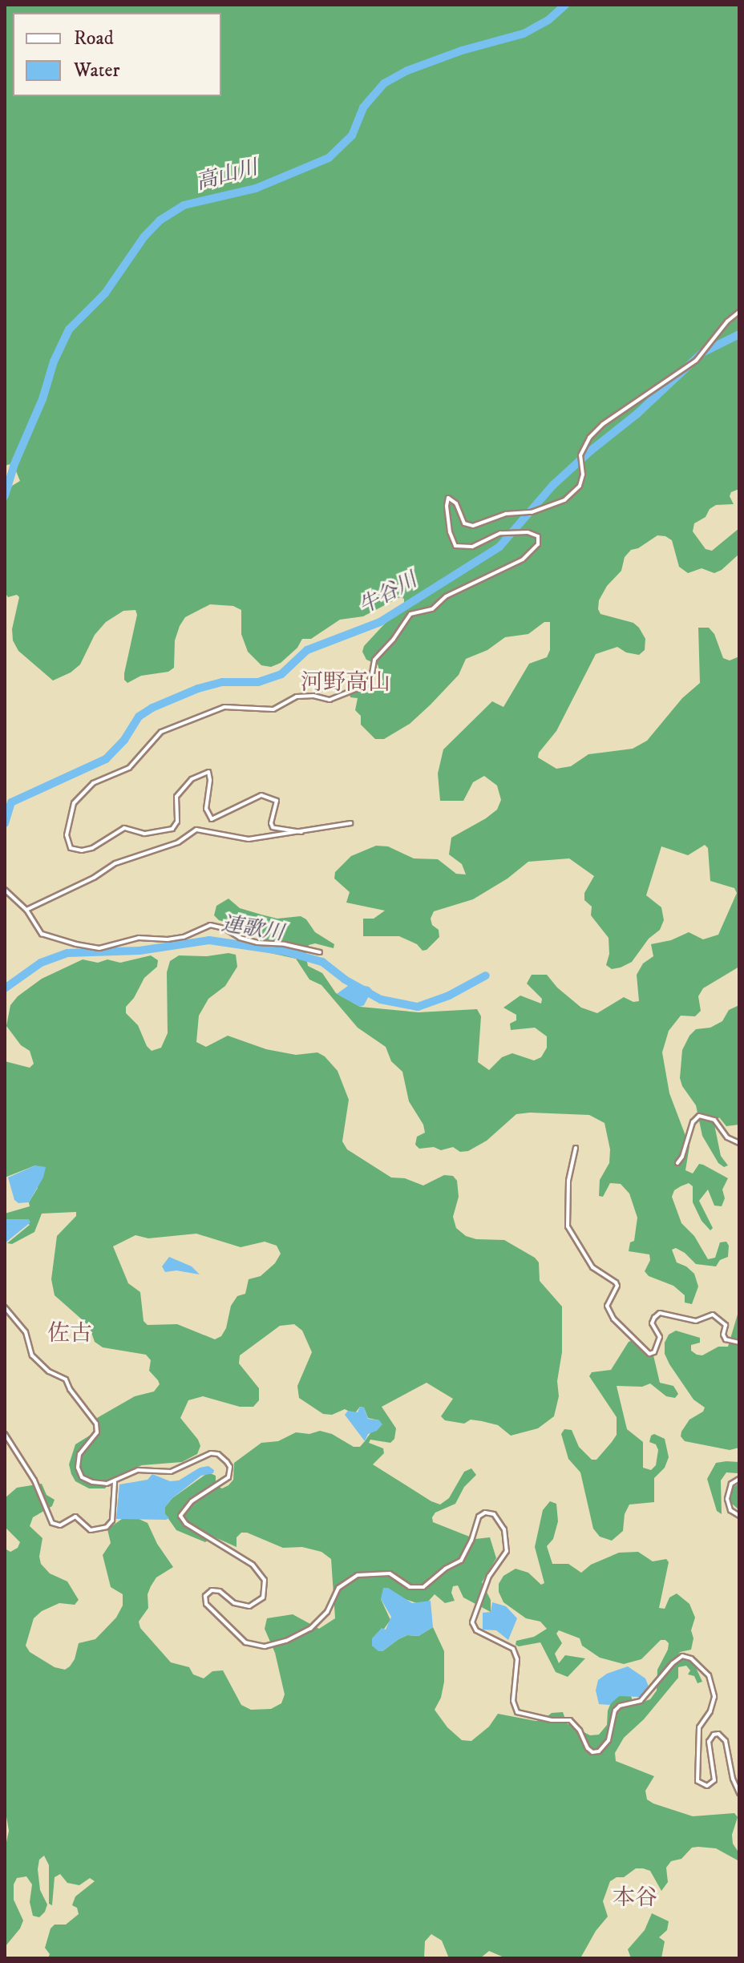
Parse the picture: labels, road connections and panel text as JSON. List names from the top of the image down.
{
  "districts": ["河野高山", "佐古", "本谷"],
  "water": ["高山川", "牛谷川", "連歌川"],
  "legend": ["Road", "Water"]
}
